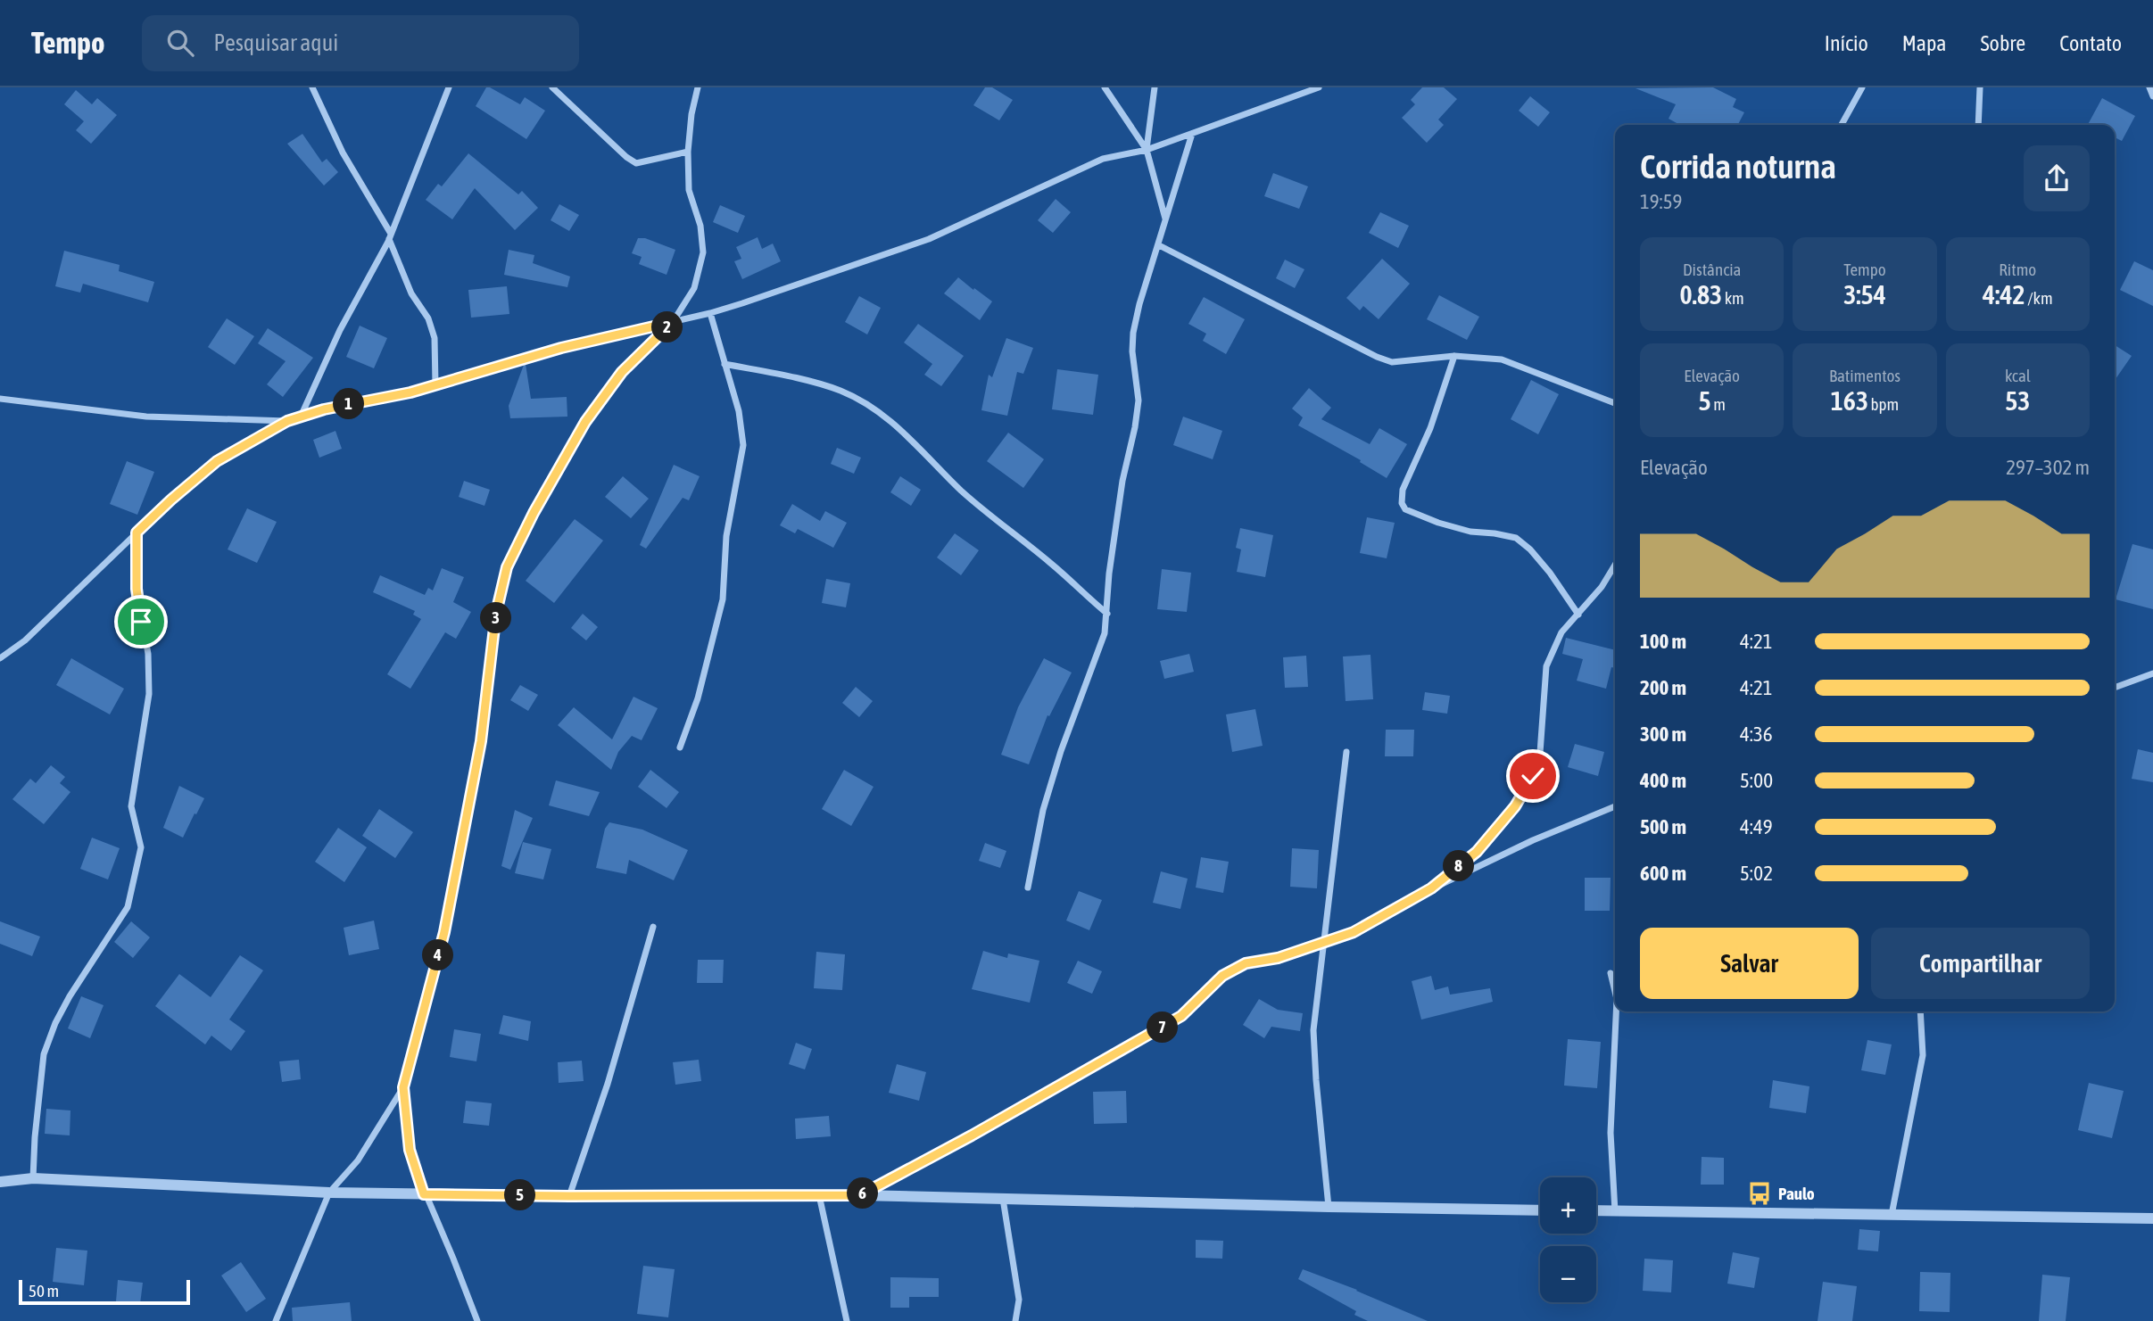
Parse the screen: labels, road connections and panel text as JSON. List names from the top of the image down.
{
  "places": {
    "bus stop": ["Paulo"]
  },
  "scale_bar": "50 m",
  "page": {
    "header": "Tempo",
    "search": "Pesquisar aqui",
    "nav": [
      "Início",
      "Mapa",
      "Sobre",
      "Contato"
    ],
    "heading": ["Corrida noturna", "19:59"],
    "stats": [
      ["Distância", "0.83 km"],
      ["Tempo", "3:54"],
      ["Ritmo", "4:42 /km"],
      ["Elevação", "5 m"],
      ["Batimentos", "163 bpm"],
      ["kcal", "53"]
    ],
    "pins": [
      "2",
      "1",
      "3",
      "8",
      "4",
      "7",
      "6",
      "5"
    ],
    "chart": ["Elevação", "297–302 m"],
    "list": [
      {
        "name": "100 m",
        "note": "4:21"
      },
      {
        "name": "200 m",
        "note": "4:21"
      },
      {
        "name": "300 m",
        "note": "4:36"
      },
      {
        "name": "400 m",
        "note": "5:00"
      },
      {
        "name": "500 m",
        "note": "4:49"
      },
      {
        "name": "600 m",
        "note": "5:02"
      }
    ],
    "buttons": ["Salvar", "Compartilhar"],
    "map_buttons": ["+", "−"],
    "scale": "50 m"
  }
}
